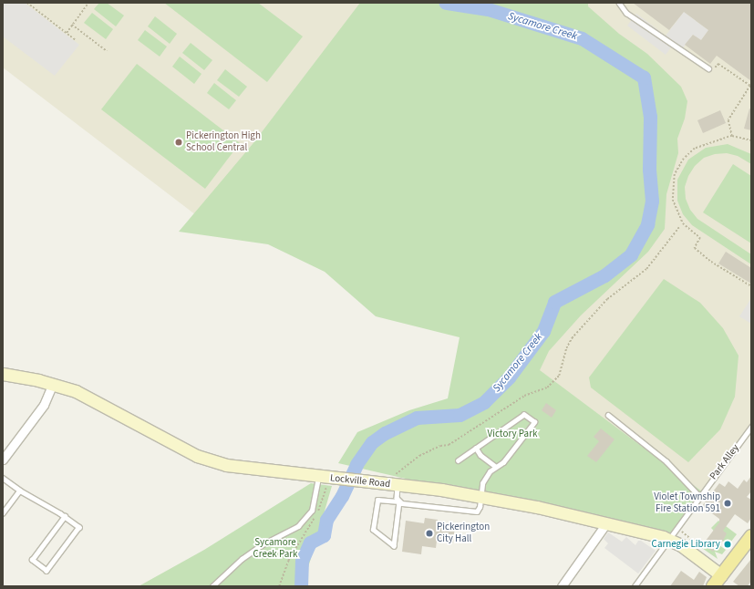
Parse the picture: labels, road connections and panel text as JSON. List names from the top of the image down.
{
  "streets": {
    "main road": ["Lockville Road"],
    "lane": ["Park Alley"]
  },
  "crossings": [
    ["Park Alley", "Lockville Road"]
  ],
  "water": ["Sycamore Creek"],
  "parks": ["Victory Park", "Sycamore Creek Park"],
  "places": [
    "Pickerington High School Central",
    "Violet Township Fire Station 591",
    "Pickerington City Hall",
    "Carnegie Library"
  ]
}
